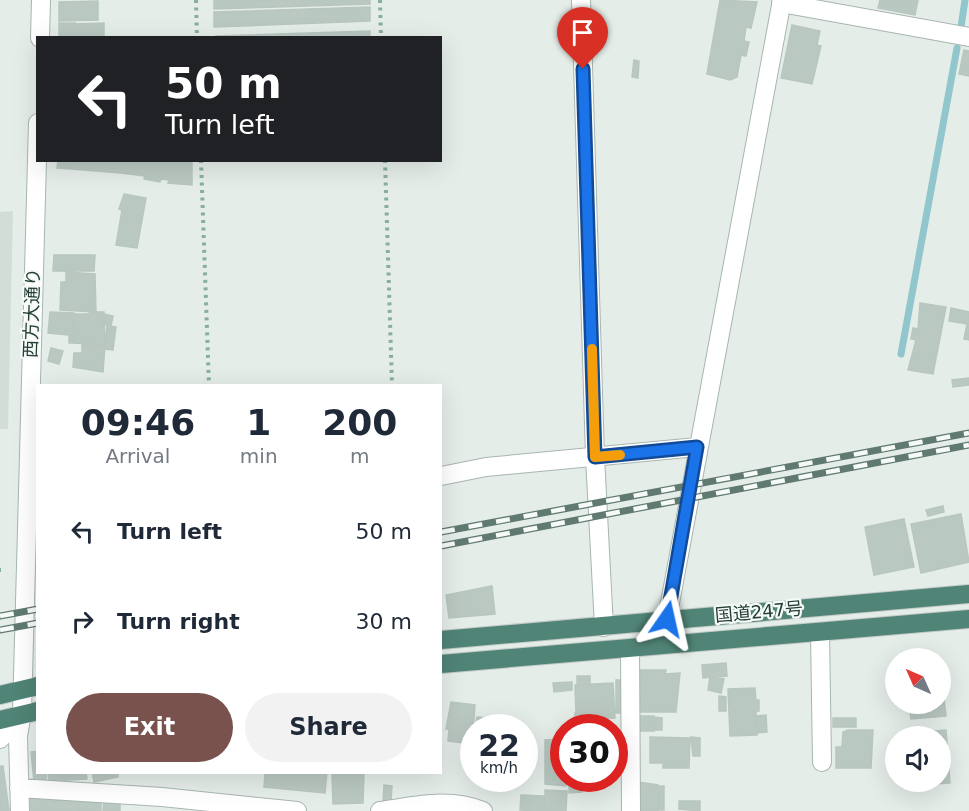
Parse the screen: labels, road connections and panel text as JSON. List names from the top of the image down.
{
  "streets": {
    "highway": ["国道247号"],
    "street": ["西方大通り"]
  },
  "north": "top left",
  "page": {
    "turn": ["50 m", "Turn left"],
    "eta": [
      "09:46",
      "Arrival",
      "1",
      "min",
      "200",
      "m"
    ],
    "list": [
      {
        "name": "Turn left",
        "value": "50 m"
      },
      {
        "name": "Turn right",
        "value": "30 m"
      }
    ],
    "buttons": ["Exit", "Share"],
    "speed": "22 km/h",
    "limit": "30"
  }
}
